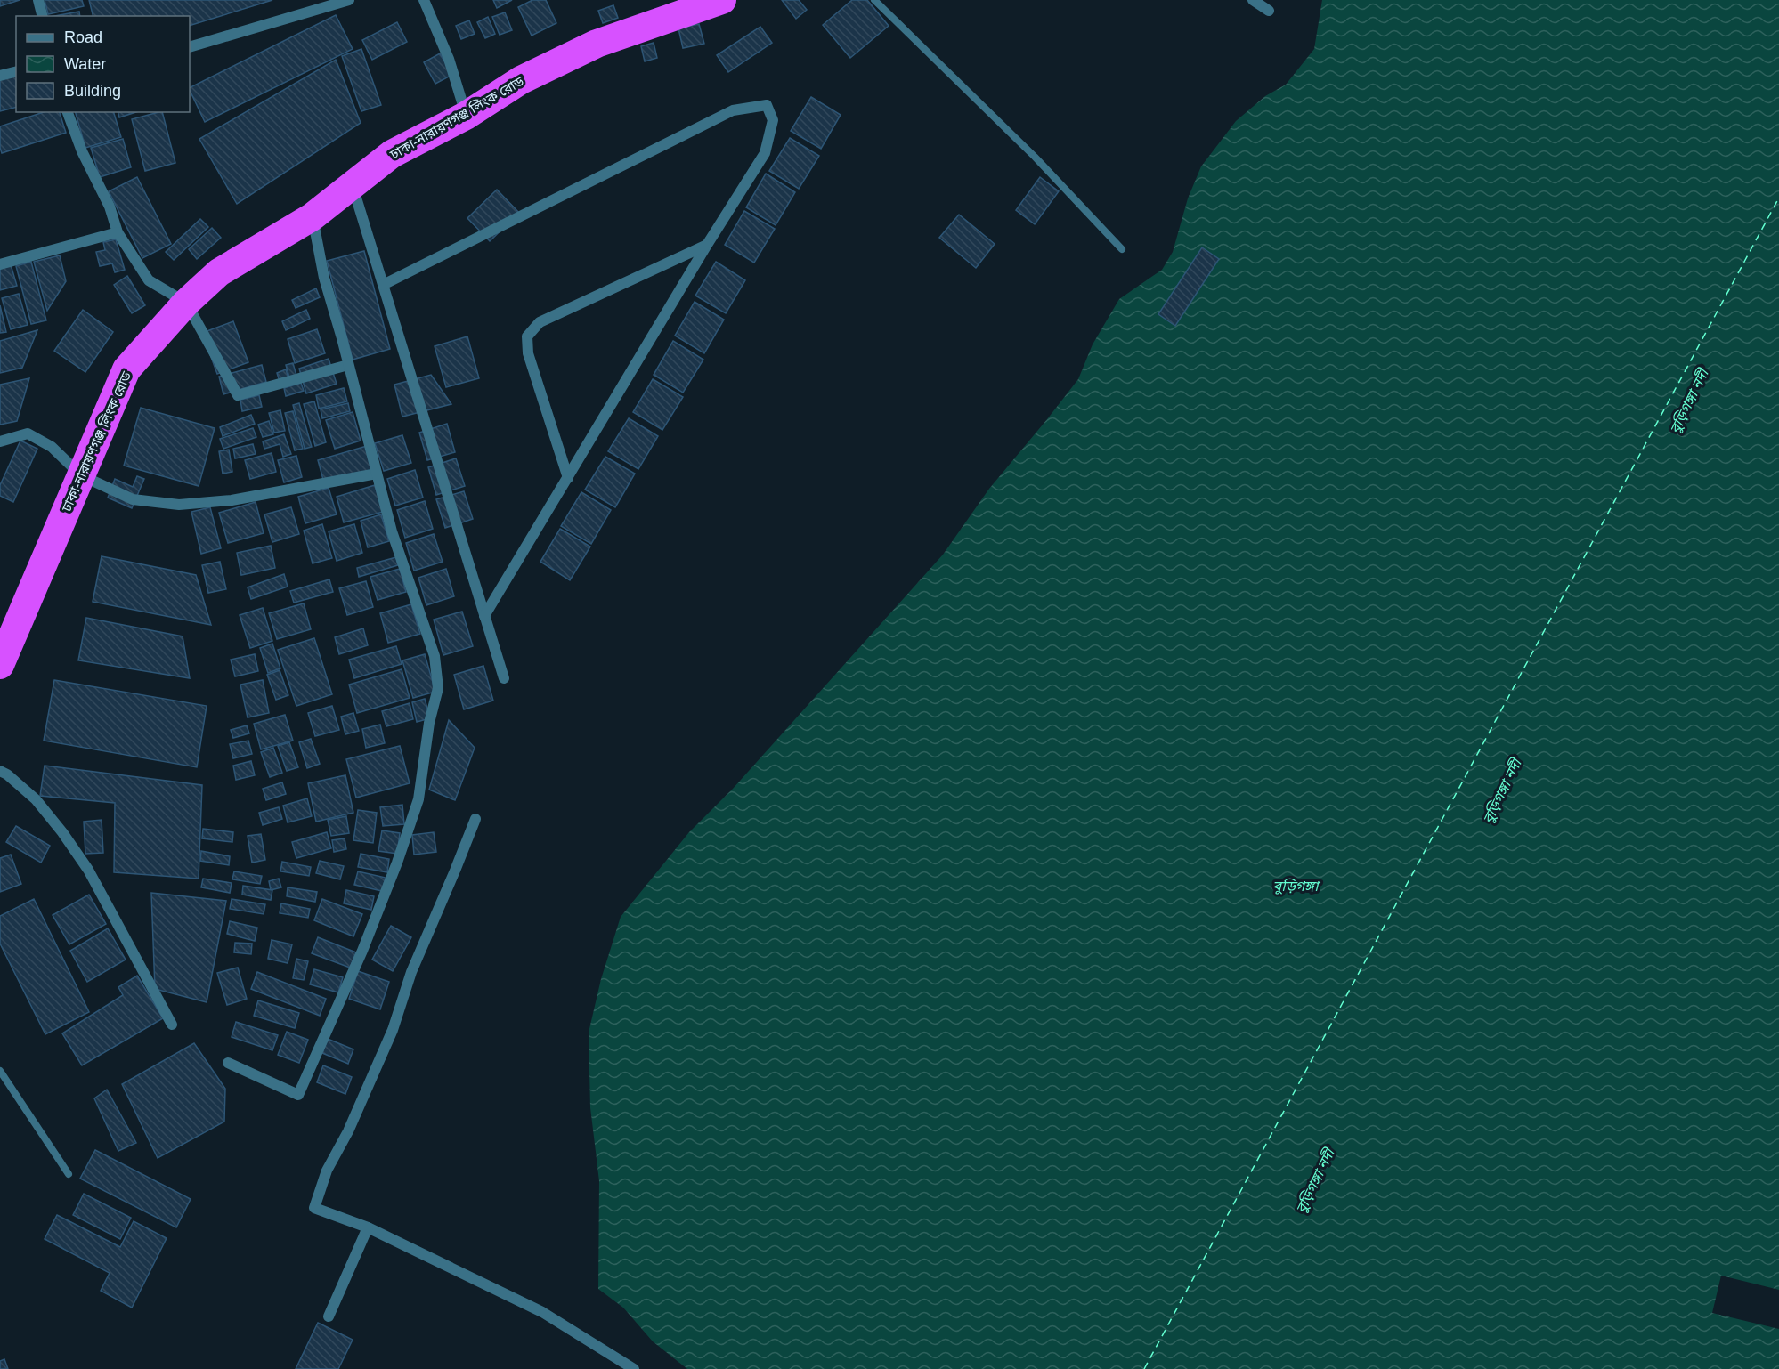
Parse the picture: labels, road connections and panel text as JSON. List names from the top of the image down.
{
  "streets": {
    "highway": ["ঢাকা-নারায়ণগঞ্জ লিংক রোড"]
  },
  "water": ["বুড়িগঙ্গা নদী", "বুড়িগঙ্গা"],
  "legend": ["Road", "Water", "Building"]
}
